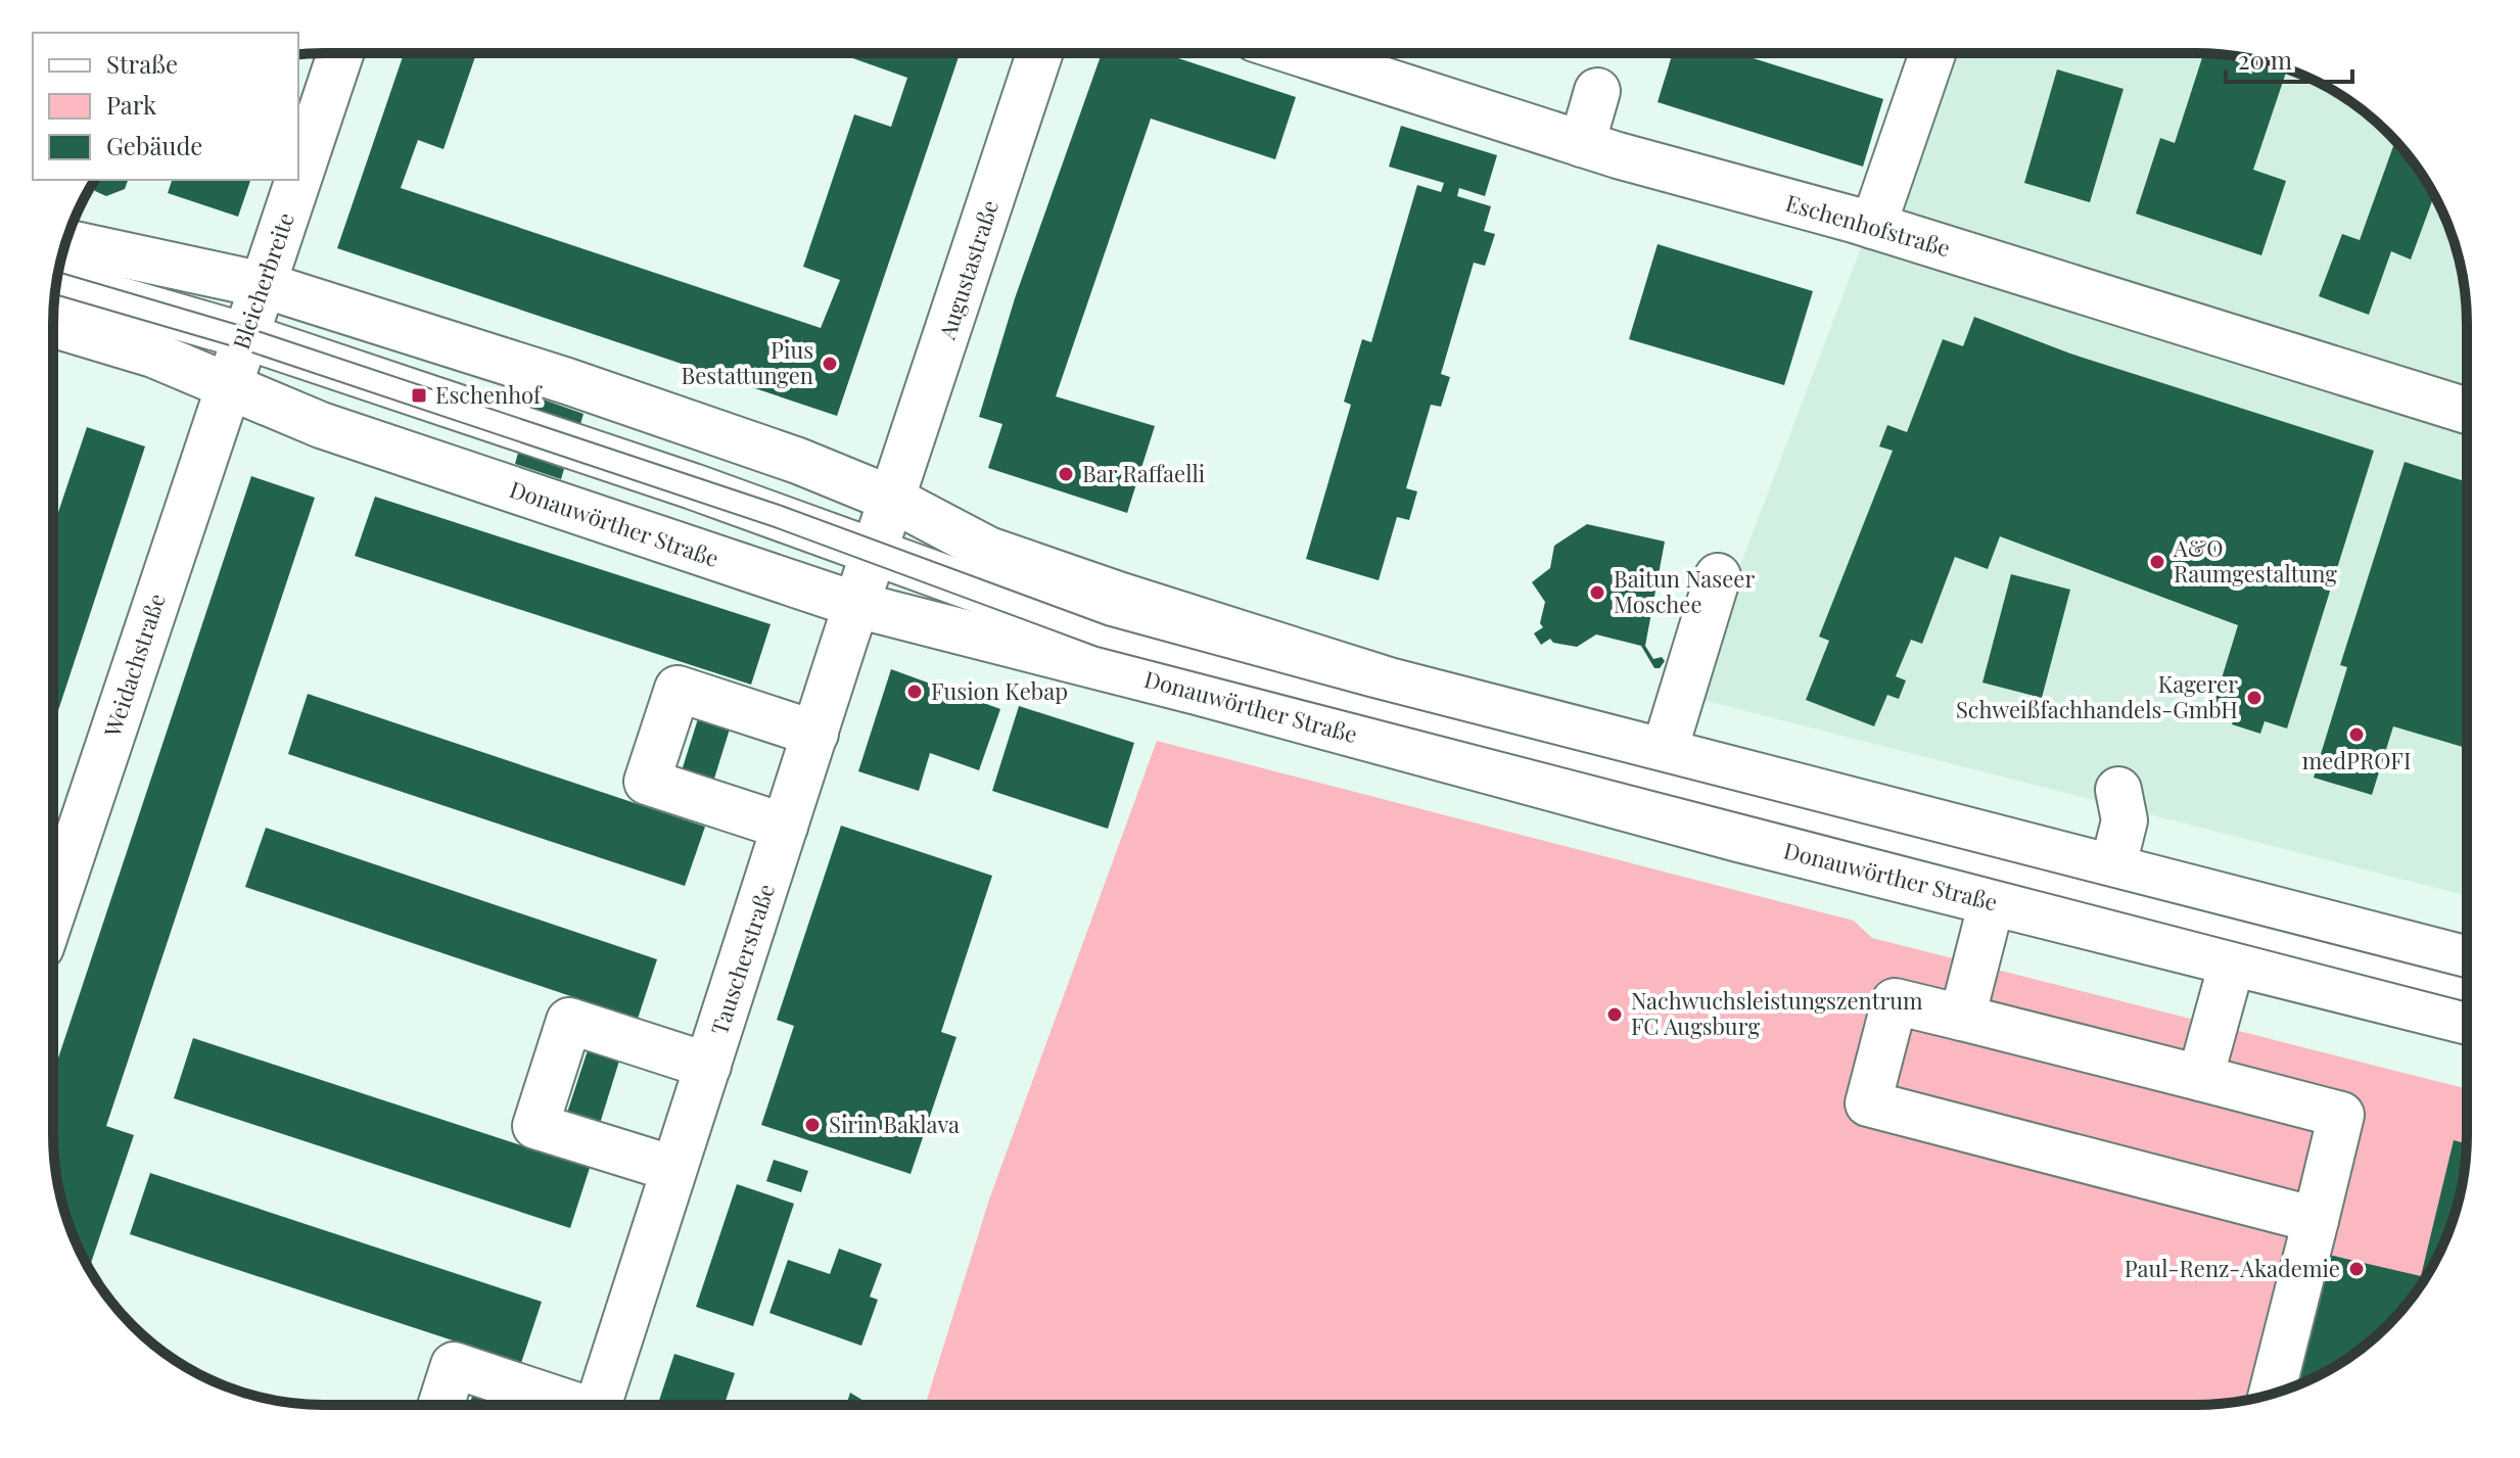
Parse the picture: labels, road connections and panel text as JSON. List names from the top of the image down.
{
  "streets": {
    "main road": [
      "Eschenhofstraße",
      "Augustastraße",
      "Bleicherbreite",
      "Donauwörther Straße",
      "Weidachstraße",
      "Tauscherstraße"
    ]
  },
  "crossings": [
    ["Augustastraße", "Tauscherstraße"],
    ["Bleicherbreite", "Donauwörther Straße"],
    ["Bleicherbreite", "Weidachstraße"],
    ["Donauwörther Straße", "Weidachstraße"],
    ["Donauwörther Straße", "Tauscherstraße"]
  ],
  "places": {
    "other": [
      "Pius Bestattungen",
      "Bar Raffaelli",
      "A&O Raumgestaltung",
      "Baitun Naseer Moschee",
      "Fusion Kebap",
      "Kagerer Schweißfachhandels-GmbH",
      "medPROFI",
      "Nachwuchsleistungszentrum FC Augsburg",
      "Sirin Baklava",
      "Paul-Renz-Akademie"
    ],
    "transit": ["Eschenhof"]
  },
  "legend": ["Straße", "Park", "Gebäude"],
  "scale_bar": "20 m"
}
